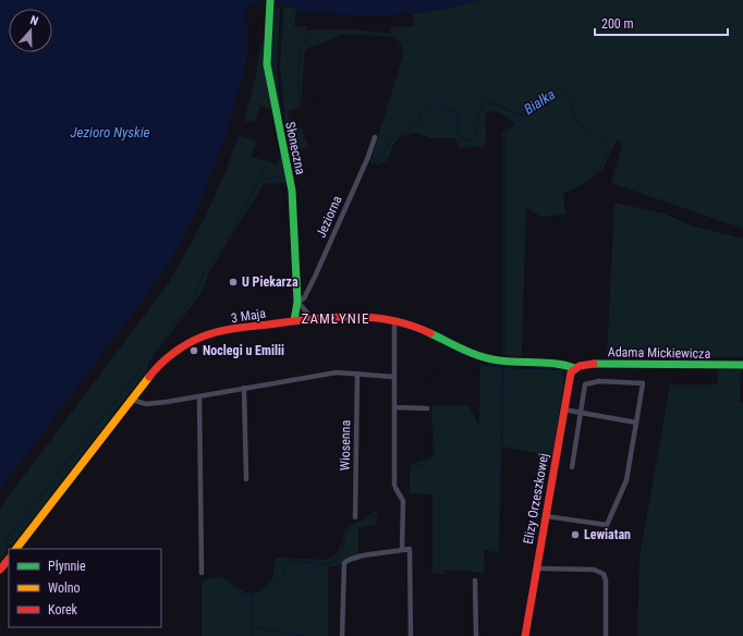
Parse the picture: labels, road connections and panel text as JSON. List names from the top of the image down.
{
  "streets": {
    "street": [
      "Słoneczna",
      "Jeziorna",
      "3 Maja",
      "Adama Mickiewicza",
      "Wiosenna",
      "Elizy Orzeszkowej"
    ]
  },
  "crossings": [
    ["Słoneczna", "Jeziorna"],
    ["Słoneczna", "3 Maja"],
    ["3 Maja", "Adama Mickiewicza"],
    ["3 Maja", "Elizy Orzeszkowej"],
    ["Adama Mickiewicza", "Elizy Orzeszkowej"]
  ],
  "districts": ["ZAMŁYNIE"],
  "water": ["Białka", "Jezioro Nyskie"],
  "places": ["U Piekarza", "Noclegi u Emilii", "Lewiatan"],
  "legend": ["Płynnie", "Wolno", "Korek"],
  "scale_bar": "200 m",
  "north": "top"
}
